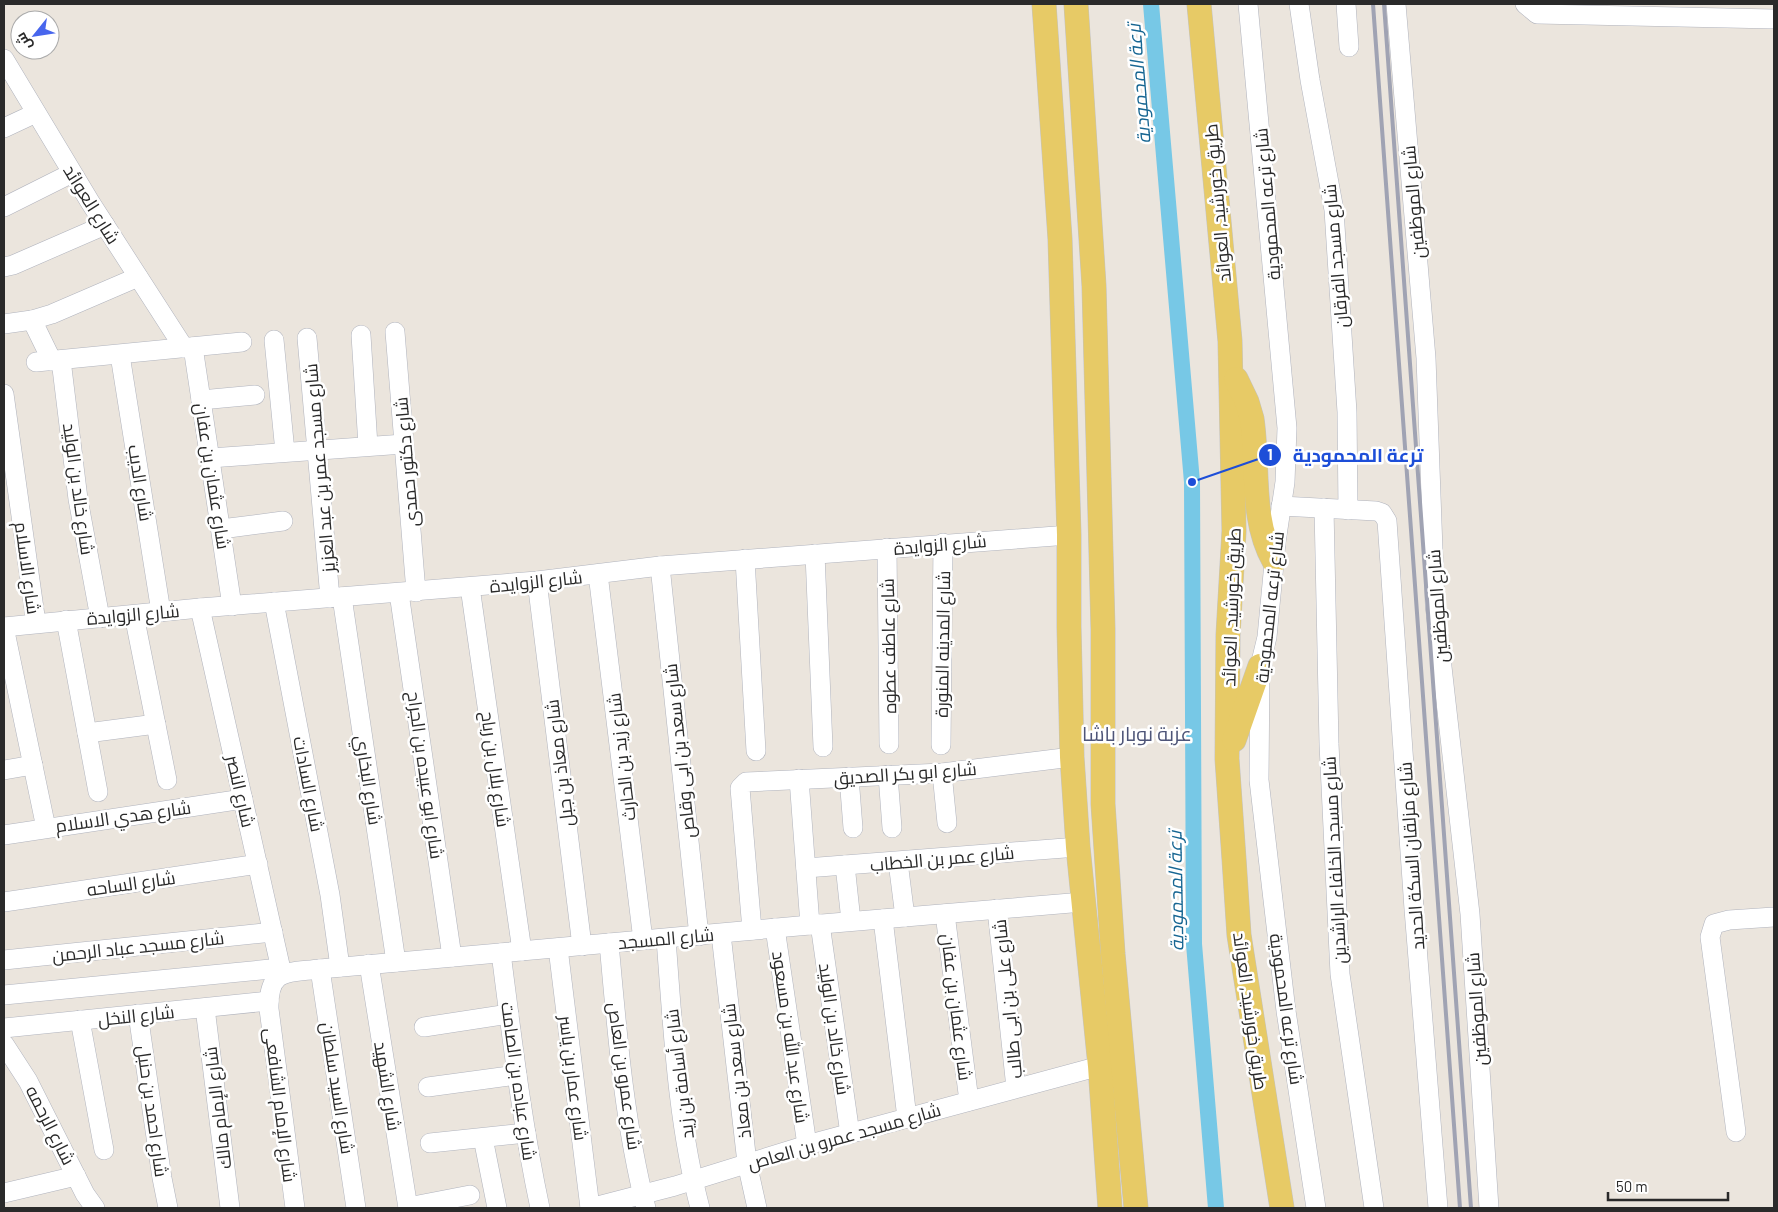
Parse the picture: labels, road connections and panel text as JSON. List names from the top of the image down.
{
  "streets": {
    "main road": ["طريق خورشيد, العوائد"],
    "street": [
      "شارع الموظفين",
      "شارع العوائد",
      "شارع ترعه المحمودية",
      "شارع مسجد الفرقان",
      "شارع دكتور حمدى",
      "شارع مسجد عمر بن عبد العزيز",
      "شارع عثمان بن عفان",
      "شارع الديب",
      "شارع خالد بن الوليد",
      "شارع الزوايدة",
      "شارع الاسلام",
      "شارع المدينه المنورة",
      "شارع عاطف عطوه",
      "شارع سعد بن ابى وقاص",
      "شارع زيد بن الحارث",
      "شارع معاذ بن جبل",
      "شارع بلال بن رباح",
      "شارع ابو بكر الصديق",
      "شارع ابو عبيده بن الجراح",
      "شارع البخاري",
      "شارع السادات",
      "شارع النصر",
      "شارع هدي الاسلام",
      "شارع مزلقان السكة الحديد",
      "شارع عمر بن الخطاب",
      "شارع مسجد الخلفاء الراشدين",
      "شارع الساحه",
      "شارع المسجد",
      "شارع مسجد عباد الرحمن",
      "شارع على بن ابى طالب",
      "شارع النخل",
      "شارع عبد الله بن مسعود",
      "شارع سعد بن معاذ",
      "شارع أسامة بن زيد",
      "شارع عمرو بن العاص",
      "شارع عمار بن ياسر",
      "شارع عباده بن الصامت",
      "شارع الشهيد",
      "شارع السيد سلطان",
      "شارع الإمام الشافعى",
      "شارع الإمام مالك",
      "شارع احمد بن حنبل",
      "شارع الرحمه",
      "شارع مسجد عمرو بن العاص"
    ]
  },
  "crossings": [
    ["شارع العوائد", "شارع عثمان بن عفان"],
    ["شارع مسجد الفرقان", "شارع مزلقان السكة الحديد"],
    ["شارع دكتور حمدى", "شارع الزوايدة"],
    ["شارع دكتور حمدى", "شارع ابو عبيده بن الجراح"],
    ["شارع مسجد عمر بن عبد العزيز", "شارع الزوايدة"],
    ["شارع مسجد عمر بن عبد العزيز", "شارع البخاري"],
    ["شارع عثمان بن عفان", "شارع الزوايدة"],
    ["شارع عثمان بن عفان", "شارع المسجد"],
    ["شارع عثمان بن عفان", "شارع مسجد عمرو بن العاص"],
    ["شارع الديب", "شارع الزوايدة"],
    ["شارع خالد بن الوليد", "شارع الزوايدة"],
    ["شارع خالد بن الوليد", "شارع ابو بكر الصديق"],
    ["شارع خالد بن الوليد", "شارع عمر بن الخطاب"],
    ["شارع خالد بن الوليد", "شارع المسجد"],
    ["شارع خالد بن الوليد", "شارع مسجد عمرو بن العاص"],
    ["شارع الزوايدة", "شارع الاسلام"],
    ["شارع الزوايدة", "شارع المدينه المنورة"],
    ["شارع الزوايدة", "شارع عاطف عطوه"],
    ["شارع الزوايدة", "شارع سعد بن ابى وقاص"],
    ["شارع الزوايدة", "شارع زيد بن الحارث"],
    ["شارع الزوايدة", "شارع معاذ بن جبل"],
    ["شارع الزوايدة", "شارع بلال بن رباح"],
    ["شارع الزوايدة", "شارع ابو عبيده بن الجراح"],
    ["شارع الزوايدة", "شارع البخاري"],
    ["شارع الزوايدة", "شارع السادات"],
    ["شارع الزوايدة", "شارع النصر"],
    ["شارع سعد بن ابى وقاص", "شارع المسجد"],
    ["شارع زيد بن الحارث", "شارع المسجد"],
    ["شارع معاذ بن جبل", "شارع المسجد"],
    ["شارع بلال بن رباح", "شارع المسجد"],
    ["شارع ابو بكر الصديق", "شارع المسجد"],
    ["شارع ابو عبيده بن الجراح", "شارع المسجد"],
    ["شارع البخاري", "شارع المسجد"],
    ["شارع السادات", "شارع المسجد"],
    ["شارع النصر", "شارع هدي الاسلام"],
    ["شارع النصر", "شارع الساحه"],
    ["شارع النصر", "شارع المسجد"],
    ["شارع النصر", "شارع مسجد عباد الرحمن"],
    ["شارع المسجد", "شارع على بن ابى طالب"],
    ["شارع المسجد", "شارع عبد الله بن مسعود"],
    ["شارع المسجد", "شارع سعد بن معاذ"],
    ["شارع المسجد", "شارع أسامة بن زيد"],
    ["شارع المسجد", "شارع عمرو بن العاص"],
    ["شارع المسجد", "شارع عمار بن ياسر"],
    ["شارع المسجد", "شارع عباده بن الصامت"],
    ["شارع المسجد", "شارع الشهيد"],
    ["شارع المسجد", "شارع السيد سلطان"],
    ["شارع على بن ابى طالب", "شارع مسجد عمرو بن العاص"],
    ["شارع النخل", "شارع الإمام الشافعى"],
    ["شارع النخل", "شارع الإمام مالك"],
    ["شارع النخل", "شارع احمد بن حنبل"],
    ["شارع عبد الله بن مسعود", "شارع مسجد عمرو بن العاص"],
    ["شارع سعد بن معاذ", "شارع مسجد عمرو بن العاص"],
    ["شارع أسامة بن زيد", "شارع مسجد عمرو بن العاص"],
    ["شارع عمرو بن العاص", "شارع مسجد عمرو بن العاص"],
    ["شارع عمار بن ياسر", "شارع مسجد عمرو بن العاص"]
  ],
  "districts": ["عزبة نوبار باشا"],
  "water": ["ترعة المحمودية"],
  "places": ["ترعة المحمودية"],
  "scale_bar": "50 m",
  "north": "bottom left"
}
